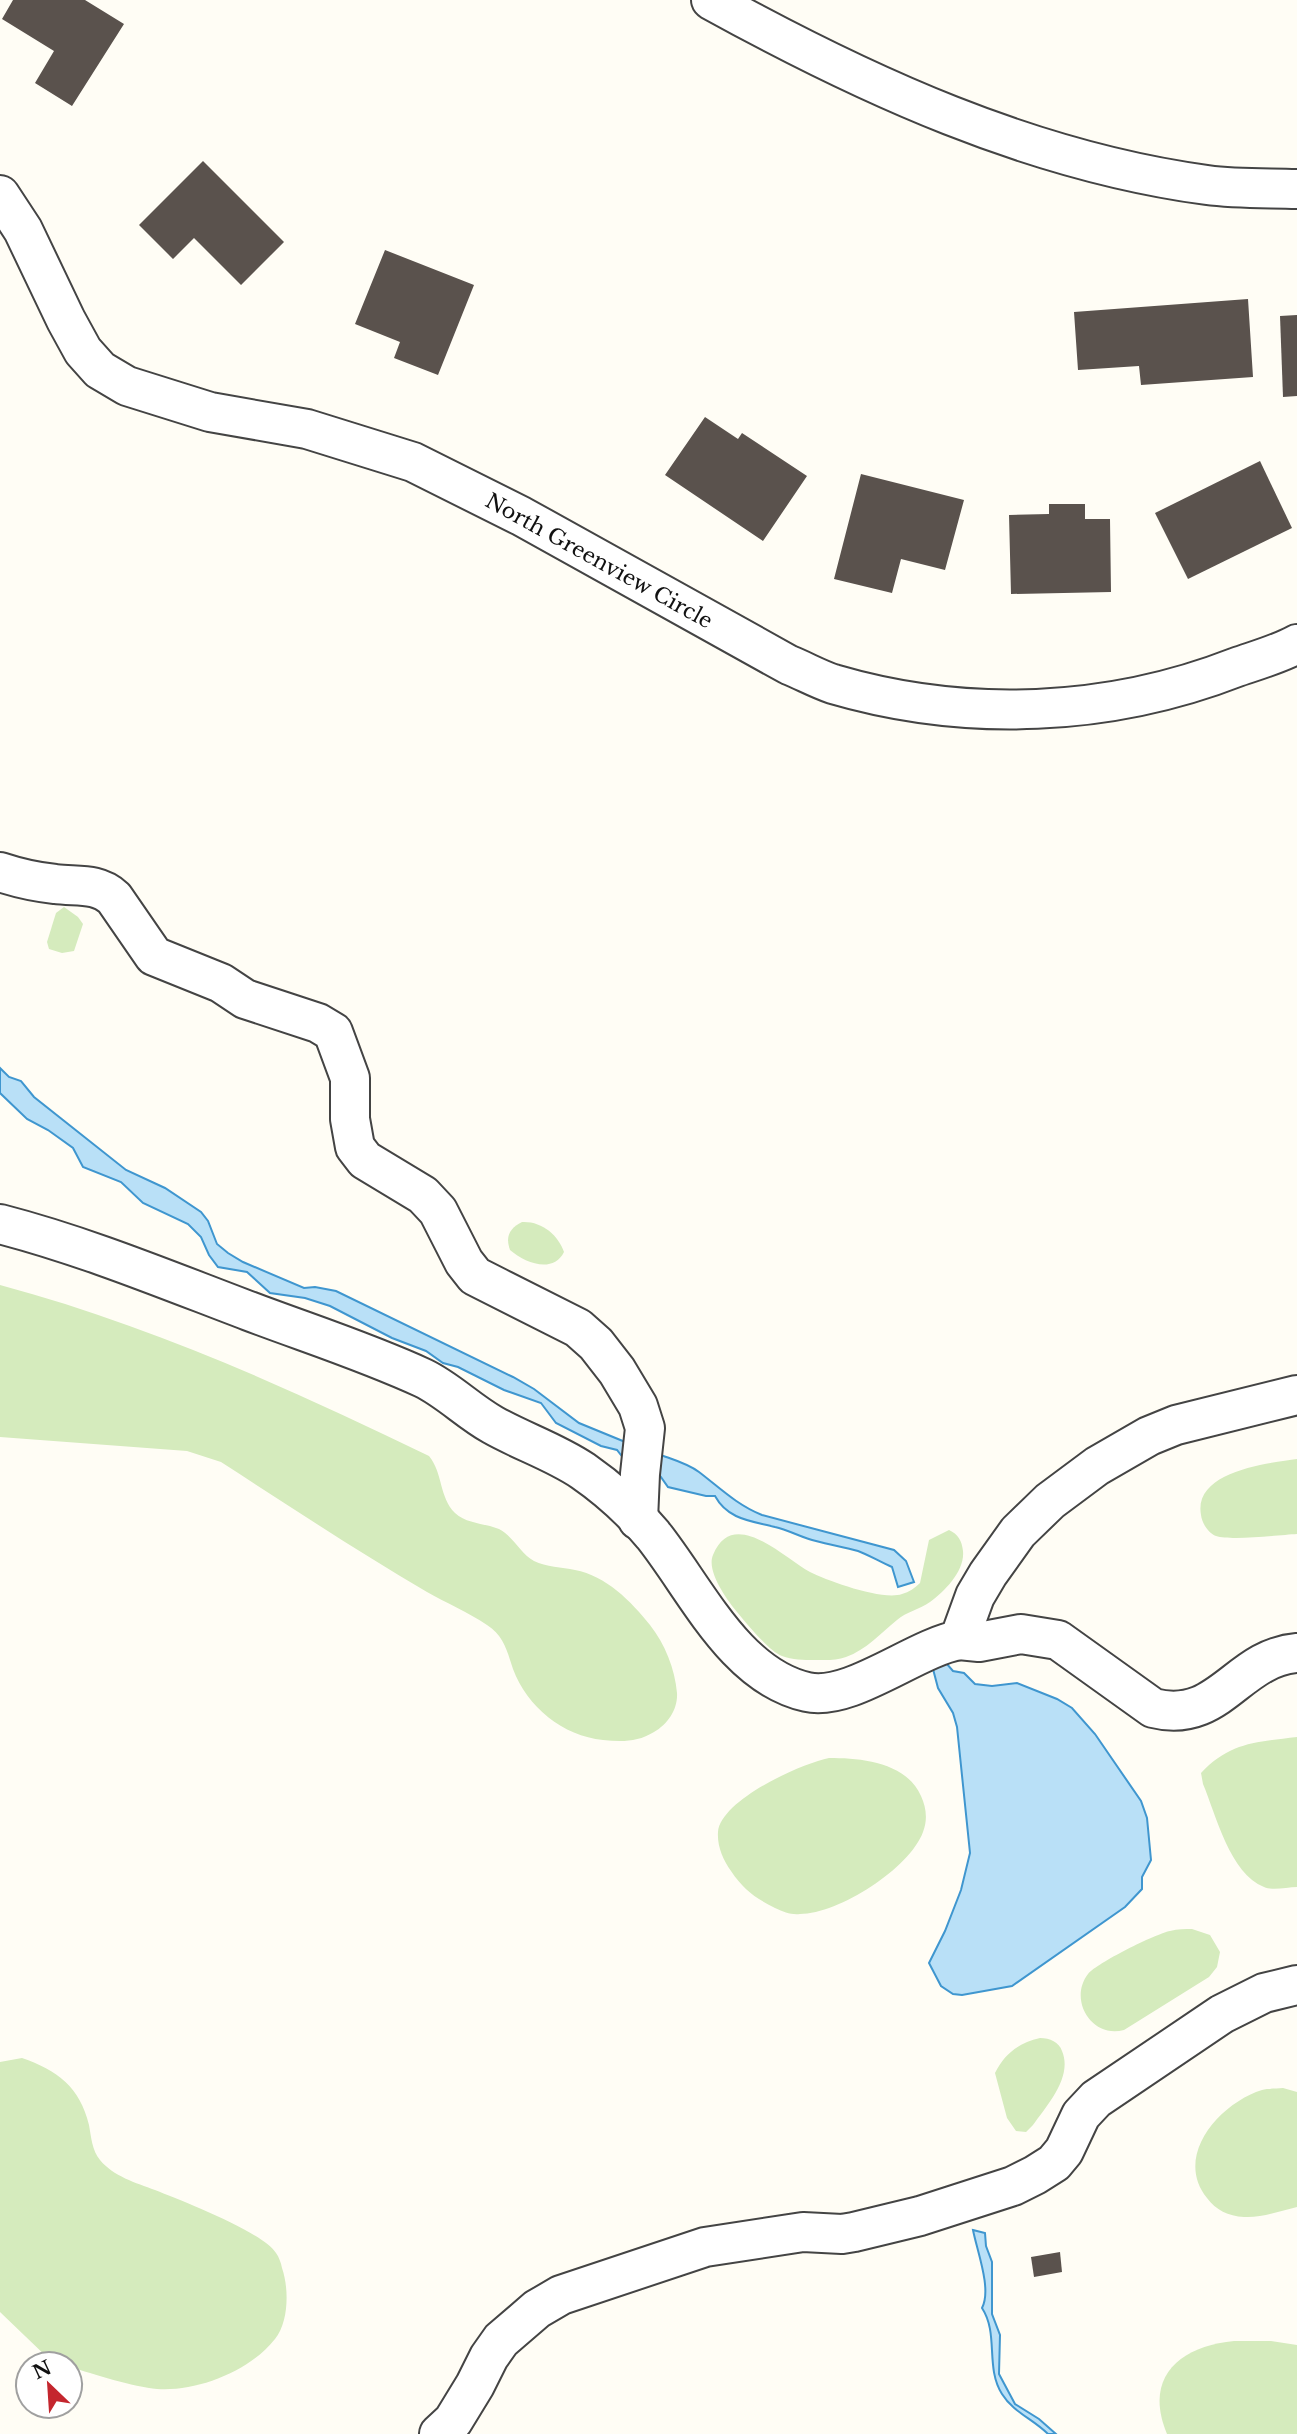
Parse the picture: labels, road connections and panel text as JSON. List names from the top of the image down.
{
  "streets": {
    "street": ["North Greenview Circle"]
  },
  "north": "top left"
}
